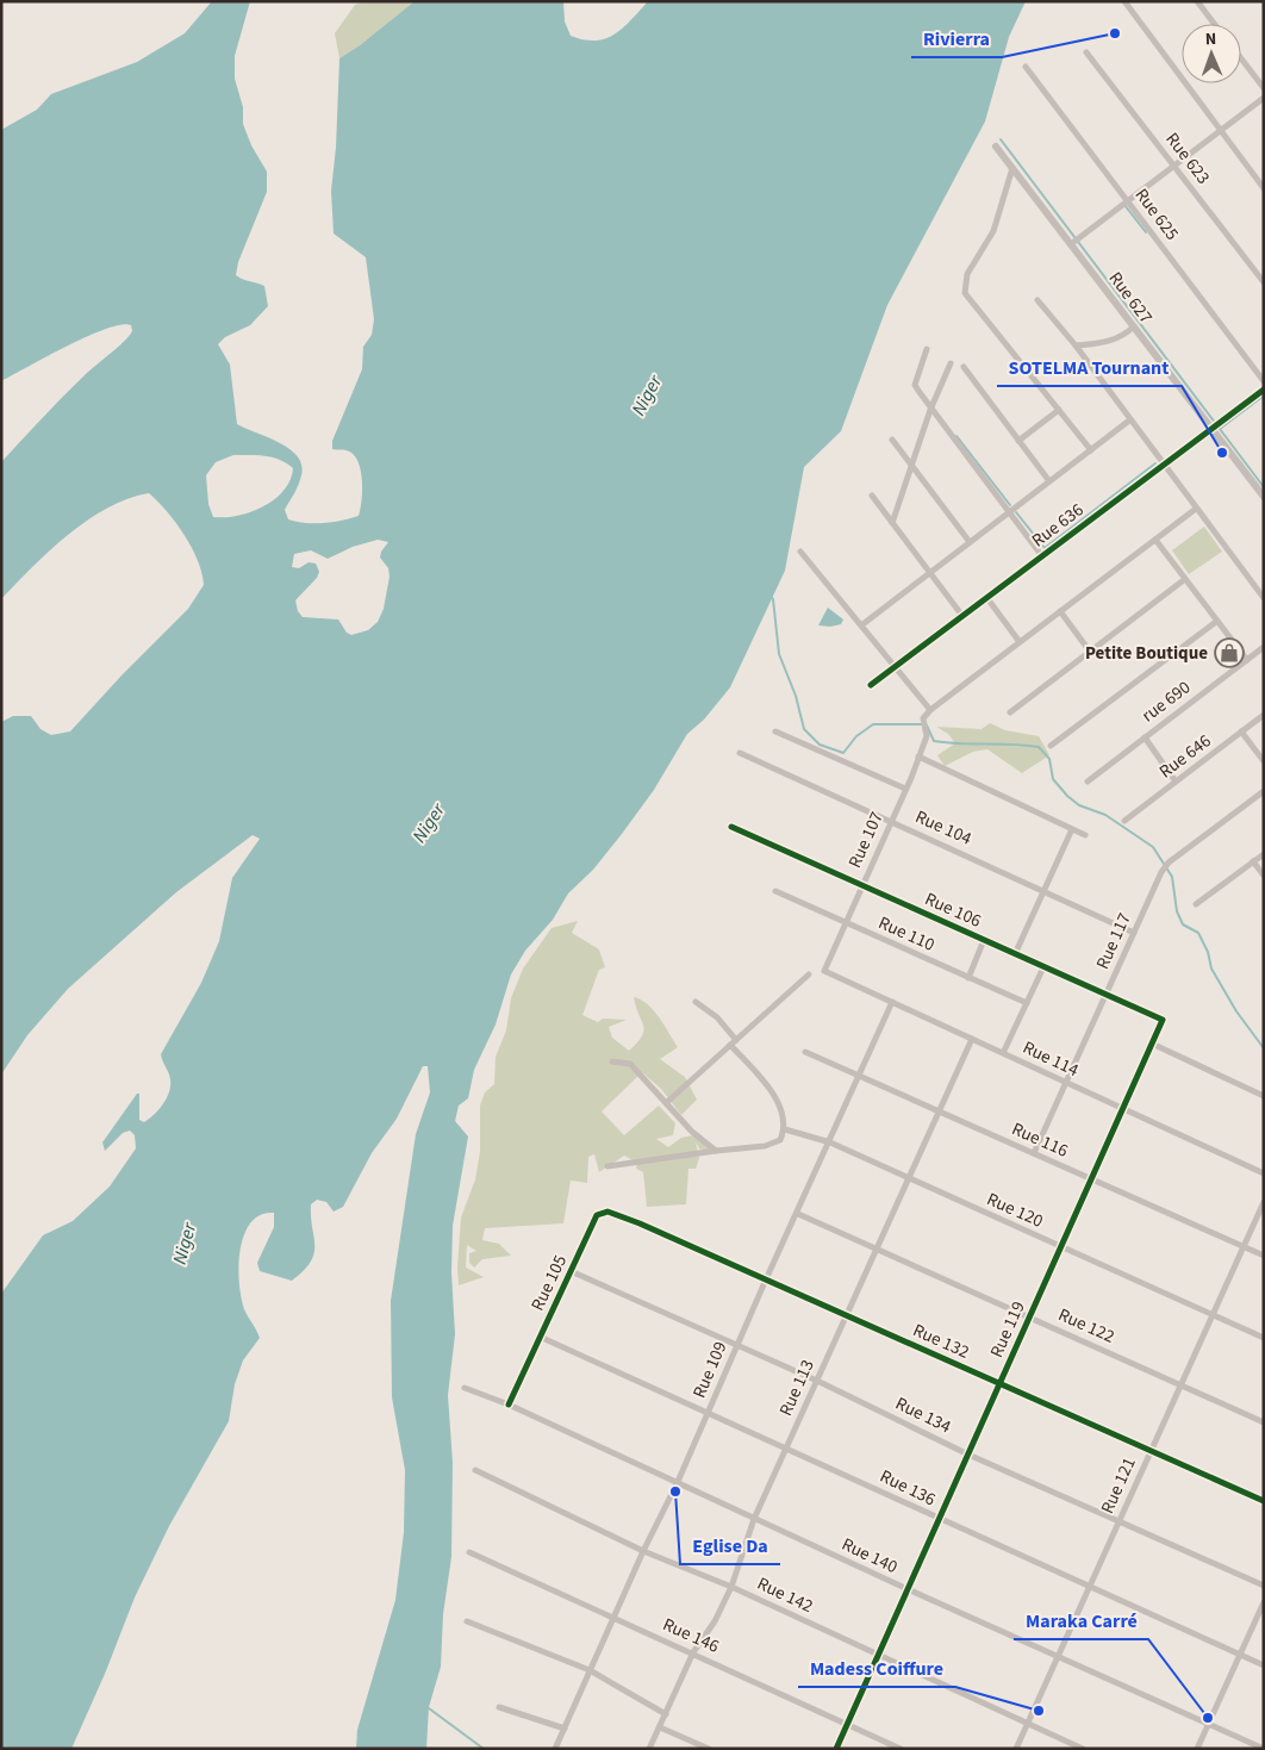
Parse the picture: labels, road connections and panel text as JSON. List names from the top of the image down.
{
  "streets": {
    "street": [
      "Rue 623",
      "Rue 625",
      "Rue 627",
      "Rue 636",
      "rue 690",
      "Rue 646",
      "Rue 104",
      "Rue 107",
      "Rue 106",
      "Rue 110",
      "Rue 117",
      "Rue 114",
      "Rue 116",
      "Rue 120",
      "Rue 105",
      "Rue 122",
      "Rue 119",
      "Rue 132",
      "Rue 109",
      "Rue 113",
      "Rue 134",
      "Rue 121",
      "Rue 136",
      "Rue 140",
      "Rue 142",
      "Rue 146"
    ]
  },
  "crossings": [
    ["Rue 627", "Rue 636"],
    ["Rue 104", "Rue 107"],
    ["Rue 104", "Rue 117"],
    ["Rue 107", "Rue 106"],
    ["Rue 107", "Rue 110"],
    ["Rue 107", "Rue 114"],
    ["Rue 106", "Rue 117"],
    ["Rue 106", "Rue 119"],
    ["Rue 117", "Rue 114"],
    ["Rue 117", "Rue 116"],
    ["Rue 114", "Rue 119"],
    ["Rue 114", "Rue 109"],
    ["Rue 114", "Rue 113"],
    ["Rue 116", "Rue 119"],
    ["Rue 116", "Rue 109"],
    ["Rue 116", "Rue 113"],
    ["Rue 116", "Rue 121"],
    ["Rue 120", "Rue 119"],
    ["Rue 120", "Rue 109"],
    ["Rue 120", "Rue 113"],
    ["Rue 120", "Rue 121"],
    ["Rue 105", "Rue 132"],
    ["Rue 105", "Rue 134"],
    ["Rue 105", "Rue 136"],
    ["Rue 105", "Rue 140"],
    ["Rue 122", "Rue 119"],
    ["Rue 122", "Rue 109"],
    ["Rue 122", "Rue 113"],
    ["Rue 122", "Rue 121"],
    ["Rue 119", "Rue 132"],
    ["Rue 119", "Rue 134"],
    ["Rue 119", "Rue 136"],
    ["Rue 119", "Rue 140"],
    ["Rue 119", "Rue 142"],
    ["Rue 119", "Rue 146"],
    ["Rue 132", "Rue 109"],
    ["Rue 132", "Rue 113"],
    ["Rue 132", "Rue 121"],
    ["Rue 109", "Rue 134"],
    ["Rue 109", "Rue 136"],
    ["Rue 109", "Rue 140"],
    ["Rue 109", "Rue 142"],
    ["Rue 109", "Rue 146"],
    ["Rue 113", "Rue 134"],
    ["Rue 113", "Rue 136"],
    ["Rue 113", "Rue 140"],
    ["Rue 113", "Rue 142"],
    ["Rue 113", "Rue 146"],
    ["Rue 134", "Rue 121"],
    ["Rue 121", "Rue 136"],
    ["Rue 121", "Rue 140"],
    ["Rue 121", "Rue 142"]
  ],
  "water": ["Niger"],
  "places": {
    "other": [
      "Rivierra",
      "SOTELMA Tournant",
      "Eglise Da",
      "Madess Coiffure",
      "Maraka Carré"
    ],
    "shop": ["Petite Boutique"]
  },
  "north": "top"
}
